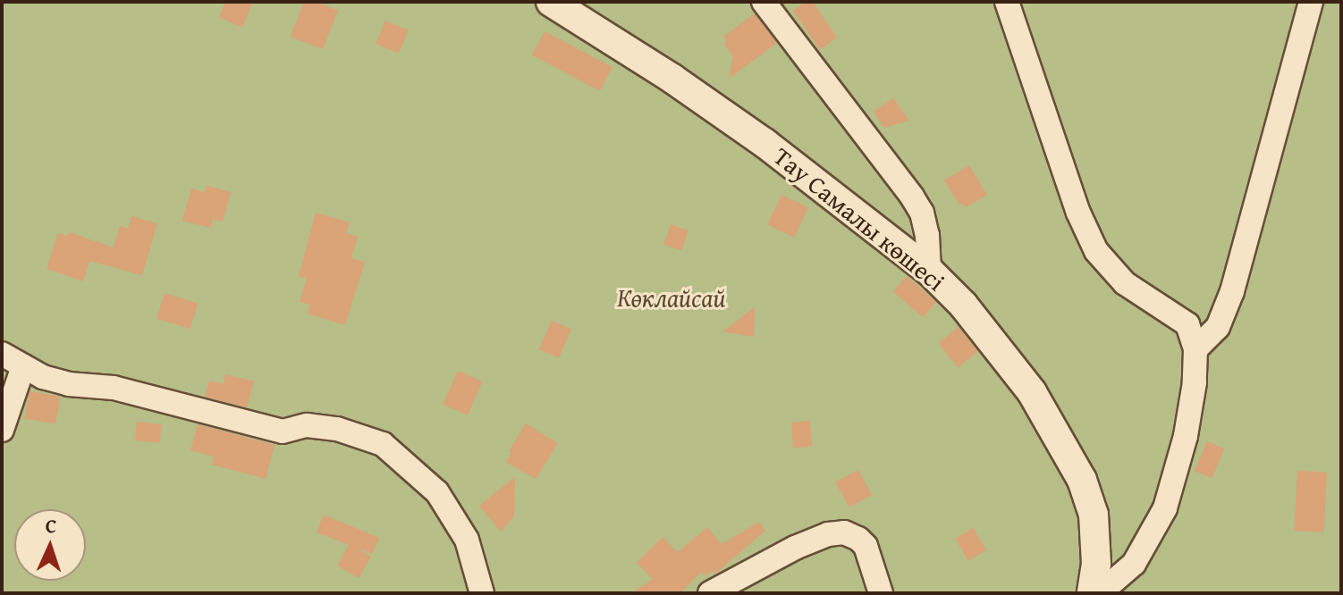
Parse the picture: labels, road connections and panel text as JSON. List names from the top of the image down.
{
  "streets": {
    "street": ["Тау Самалы көшесі"]
  },
  "parks": ["Көклайсай"],
  "north": "top"
}
